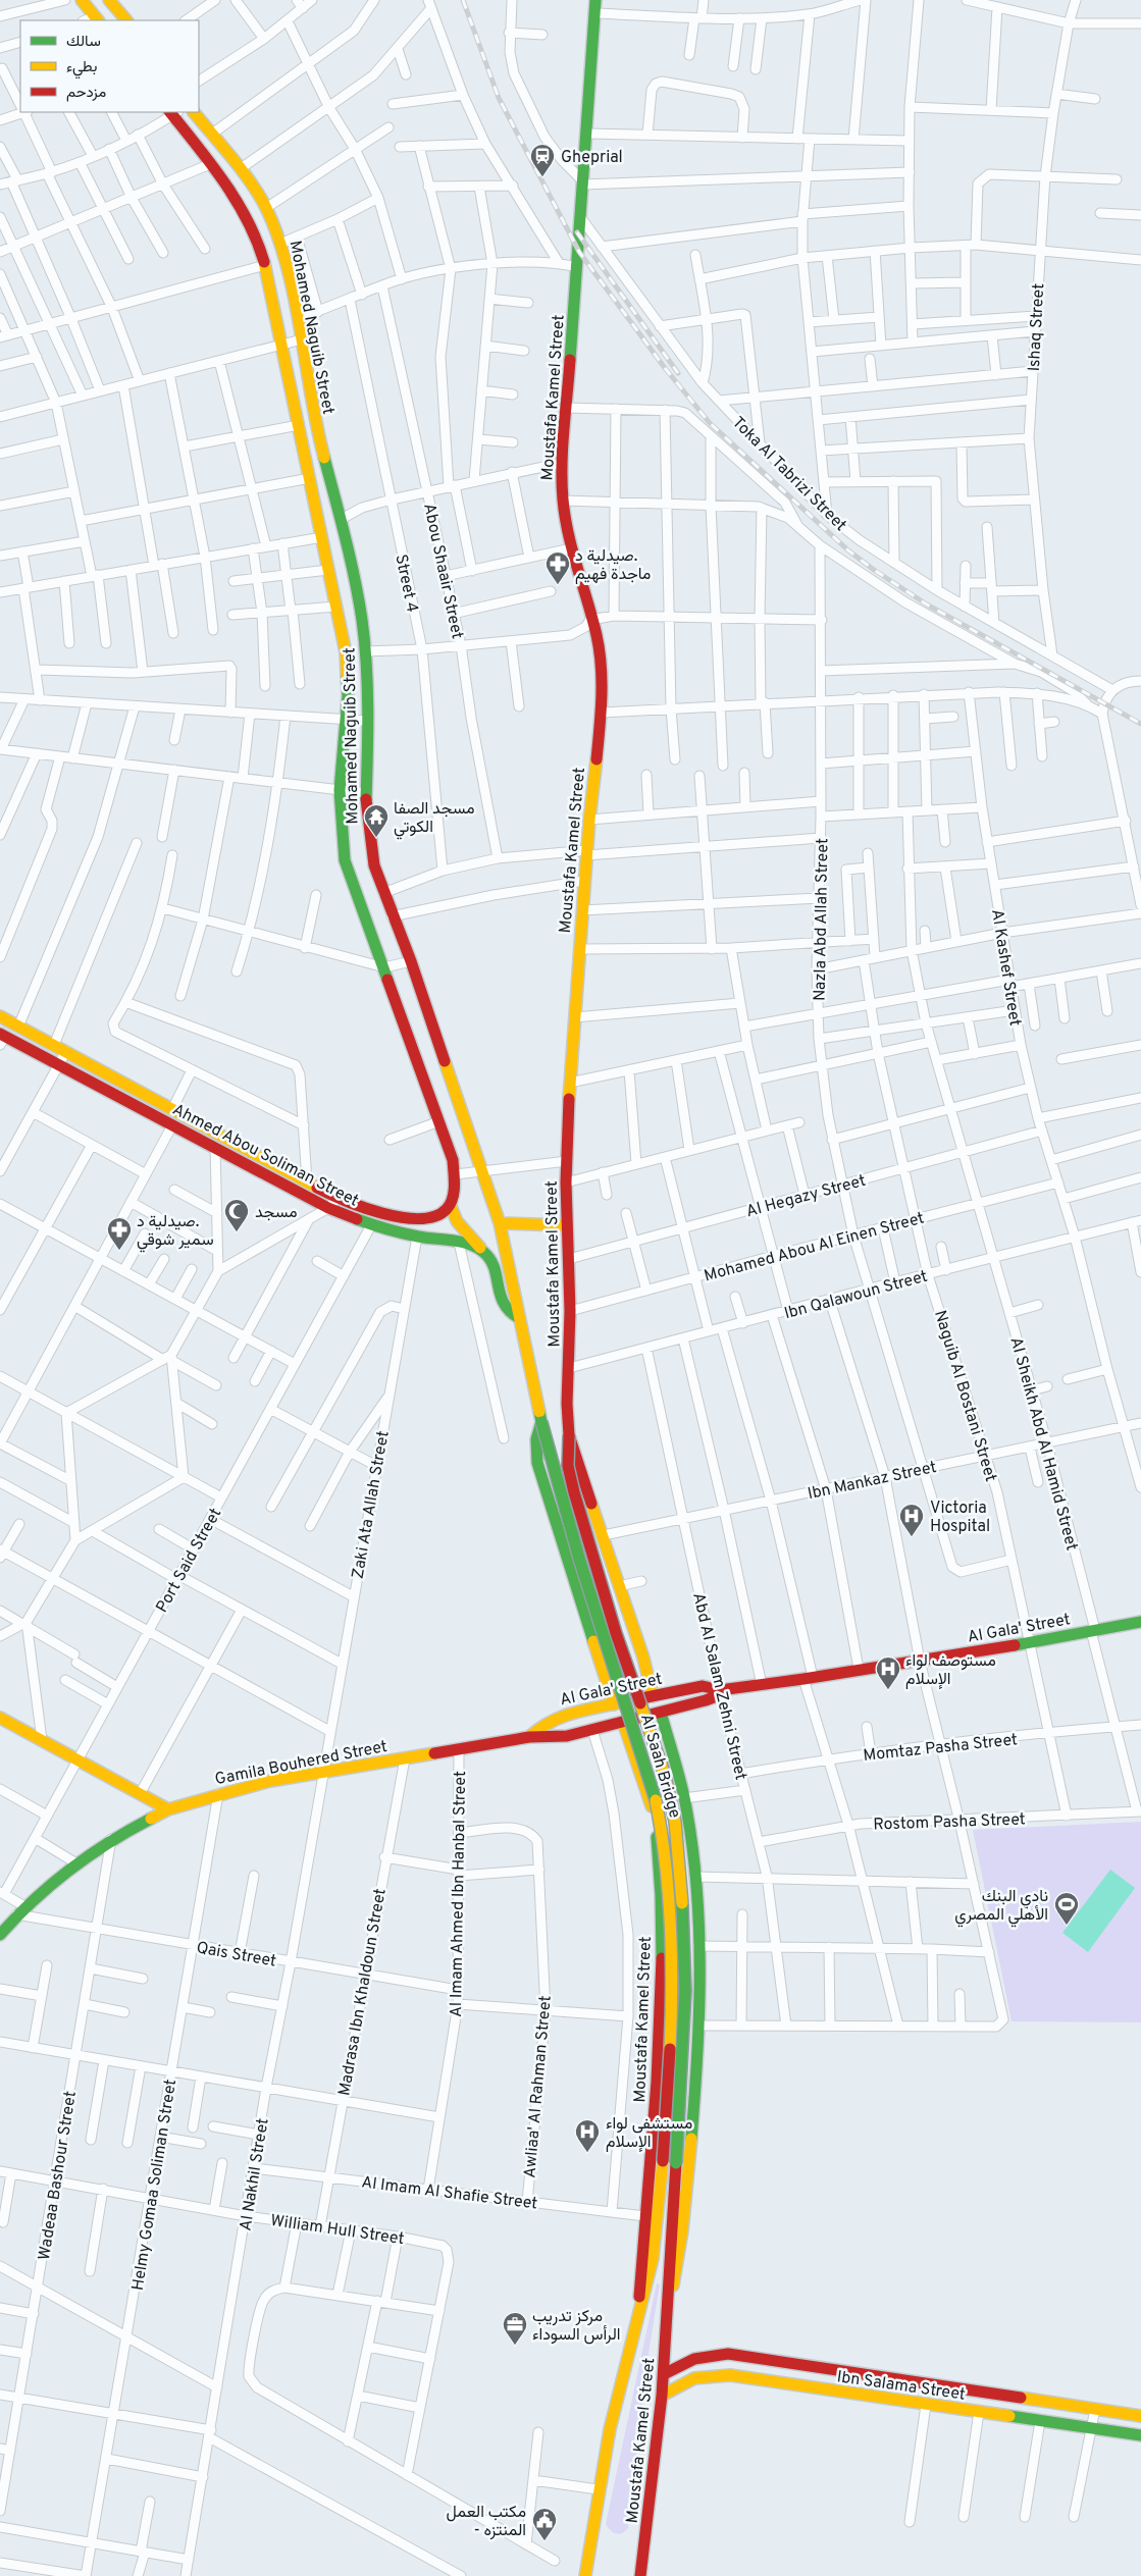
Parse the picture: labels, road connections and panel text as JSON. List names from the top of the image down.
{
  "streets": {
    "main road": [
      "Mohamed Naguib Street",
      "Moustafa Kamel Street",
      "Ahmed Abou Soliman Street",
      "Al Gala' Street",
      "Gamila Bouhered Street",
      "Al Saah Bridge",
      "Ibn Salama Street"
    ],
    "street": [
      "Ishaq Street",
      "Toka Al Tabrizi Street",
      "Abou Shaair Street",
      "Street 4",
      "Nazla Abd Allah Street",
      "Al Kashef Street",
      "Al Hegazy Street",
      "Mohamed Abou Al Einen Street",
      "Ibn Qalawoun Street",
      "Naguib Al Bostani Street",
      "Al Sheikh Abd Al Hamid Street",
      "Ibn Mankaz Street",
      "Zaki Ata Allah Street",
      "Port Said Street",
      "Abd Al Salam Zehni Street",
      "Momtaz Pasha Street",
      "Rostom Pasha Street",
      "Al Imam Ahmed Ibn Hanbal Street",
      "Qais Street",
      "Madrasa Ibn Khaldoun Street",
      "Awliaa' Al Rahman Street",
      "Al Nakhil Street",
      "Wadeaa Bashour Street",
      "Helmy Gomaa Soliman Street",
      "Al Imam Al Shafie Street",
      "William Hull Street"
    ]
  },
  "crossings": [
    ["Mohamed Naguib Street", "Moustafa Kamel Street"],
    ["Mohamed Naguib Street", "Ahmed Abou Soliman Street"],
    ["Ishaq Street", "Toka Al Tabrizi Street"],
    ["Moustafa Kamel Street", "Toka Al Tabrizi Street"],
    ["Moustafa Kamel Street", "Al Hegazy Street"],
    ["Moustafa Kamel Street", "Mohamed Abou Al Einen Street"],
    ["Moustafa Kamel Street", "Ibn Qalawoun Street"],
    ["Moustafa Kamel Street", "Ibn Mankaz Street"],
    ["Moustafa Kamel Street", "Al Gala' Street"],
    ["Moustafa Kamel Street", "Al Saah Bridge"],
    ["Moustafa Kamel Street", "Al Imam Al Shafie Street"],
    ["Moustafa Kamel Street", "Ibn Salama Street"],
    ["Toka Al Tabrizi Street", "Nazla Abd Allah Street"],
    ["Nazla Abd Allah Street", "Al Hegazy Street"],
    ["Nazla Abd Allah Street", "Mohamed Abou Al Einen Street"],
    ["Nazla Abd Allah Street", "Ibn Qalawoun Street"],
    ["Nazla Abd Allah Street", "Naguib Al Bostani Street"],
    ["Nazla Abd Allah Street", "Ibn Mankaz Street"],
    ["Al Kashef Street", "Al Hegazy Street"],
    ["Al Kashef Street", "Mohamed Abou Al Einen Street"],
    ["Al Kashef Street", "Ibn Qalawoun Street"],
    ["Al Kashef Street", "Ibn Mankaz Street"],
    ["Ahmed Abou Soliman Street", "Zaki Ata Allah Street"],
    ["Ahmed Abou Soliman Street", "Port Said Street"],
    ["Al Hegazy Street", "Naguib Al Bostani Street"],
    ["Al Hegazy Street", "Al Sheikh Abd Al Hamid Street"],
    ["Mohamed Abou Al Einen Street", "Naguib Al Bostani Street"],
    ["Mohamed Abou Al Einen Street", "Al Sheikh Abd Al Hamid Street"],
    ["Ibn Qalawoun Street", "Naguib Al Bostani Street"],
    ["Ibn Qalawoun Street", "Al Sheikh Abd Al Hamid Street"],
    ["Ibn Qalawoun Street", "Abd Al Salam Zehni Street"],
    ["Naguib Al Bostani Street", "Ibn Mankaz Street"],
    ["Naguib Al Bostani Street", "Al Gala' Street"],
    ["Naguib Al Bostani Street", "Momtaz Pasha Street"],
    ["Naguib Al Bostani Street", "Rostom Pasha Street"],
    ["Al Sheikh Abd Al Hamid Street", "Ibn Mankaz Street"],
    ["Al Sheikh Abd Al Hamid Street", "Al Gala' Street"],
    ["Al Sheikh Abd Al Hamid Street", "Momtaz Pasha Street"],
    ["Al Sheikh Abd Al Hamid Street", "Rostom Pasha Street"],
    ["Ibn Mankaz Street", "Abd Al Salam Zehni Street"],
    ["Zaki Ata Allah Street", "Gamila Bouhered Street"],
    ["Zaki Ata Allah Street", "Al Nakhil Street"],
    ["Port Said Street", "Qais Street"],
    ["Al Gala' Street", "Abd Al Salam Zehni Street"],
    ["Al Gala' Street", "Gamila Bouhered Street"],
    ["Abd Al Salam Zehni Street", "Momtaz Pasha Street"],
    ["Abd Al Salam Zehni Street", "Rostom Pasha Street"],
    ["Gamila Bouhered Street", "Al Imam Ahmed Ibn Hanbal Street"],
    ["Gamila Bouhered Street", "Qais Street"],
    ["Gamila Bouhered Street", "Madrasa Ibn Khaldoun Street"],
    ["Gamila Bouhered Street", "Al Nakhil Street"],
    ["Gamila Bouhered Street", "Wadeaa Bashour Street"],
    ["Gamila Bouhered Street", "Helmy Gomaa Soliman Street"],
    ["Al Imam Ahmed Ibn Hanbal Street", "Qais Street"],
    ["Al Imam Ahmed Ibn Hanbal Street", "Awliaa' Al Rahman Street"],
    ["Al Imam Ahmed Ibn Hanbal Street", "Al Imam Al Shafie Street"],
    ["Qais Street", "Madrasa Ibn Khaldoun Street"],
    ["Qais Street", "Al Nakhil Street"],
    ["Qais Street", "Wadeaa Bashour Street"],
    ["Qais Street", "Helmy Gomaa Soliman Street"],
    ["Madrasa Ibn Khaldoun Street", "Al Imam Al Shafie Street"],
    ["Madrasa Ibn Khaldoun Street", "William Hull Street"],
    ["Awliaa' Al Rahman Street", "Al Imam Al Shafie Street"],
    ["Al Nakhil Street", "Al Imam Al Shafie Street"],
    ["Al Nakhil Street", "William Hull Street"],
    ["Wadeaa Bashour Street", "William Hull Street"],
    ["Helmy Gomaa Soliman Street", "William Hull Street"]
  ],
  "places": {
    "station": ["Gheprial"],
    "pharmacy": ["صيدلية د. ماجدة فهيم", "صيدلية د. سمير شوقي"],
    "temple": ["مسجد الصفا الكوتي"],
    "mosque": ["مسجد"],
    "hospital": ["Victoria Hospital", "مستوصف لواء الإسلام", "مستشفى لواء الإسلام"],
    "sports": ["نادي البنك الأهلي المصري"],
    "office": ["مركز تدريب الرأس السوداء"],
    "public building": ["مكتب العمل - المنتزه"]
  },
  "legend": ["سالك", "بطيء", "مزدحم"]
}
